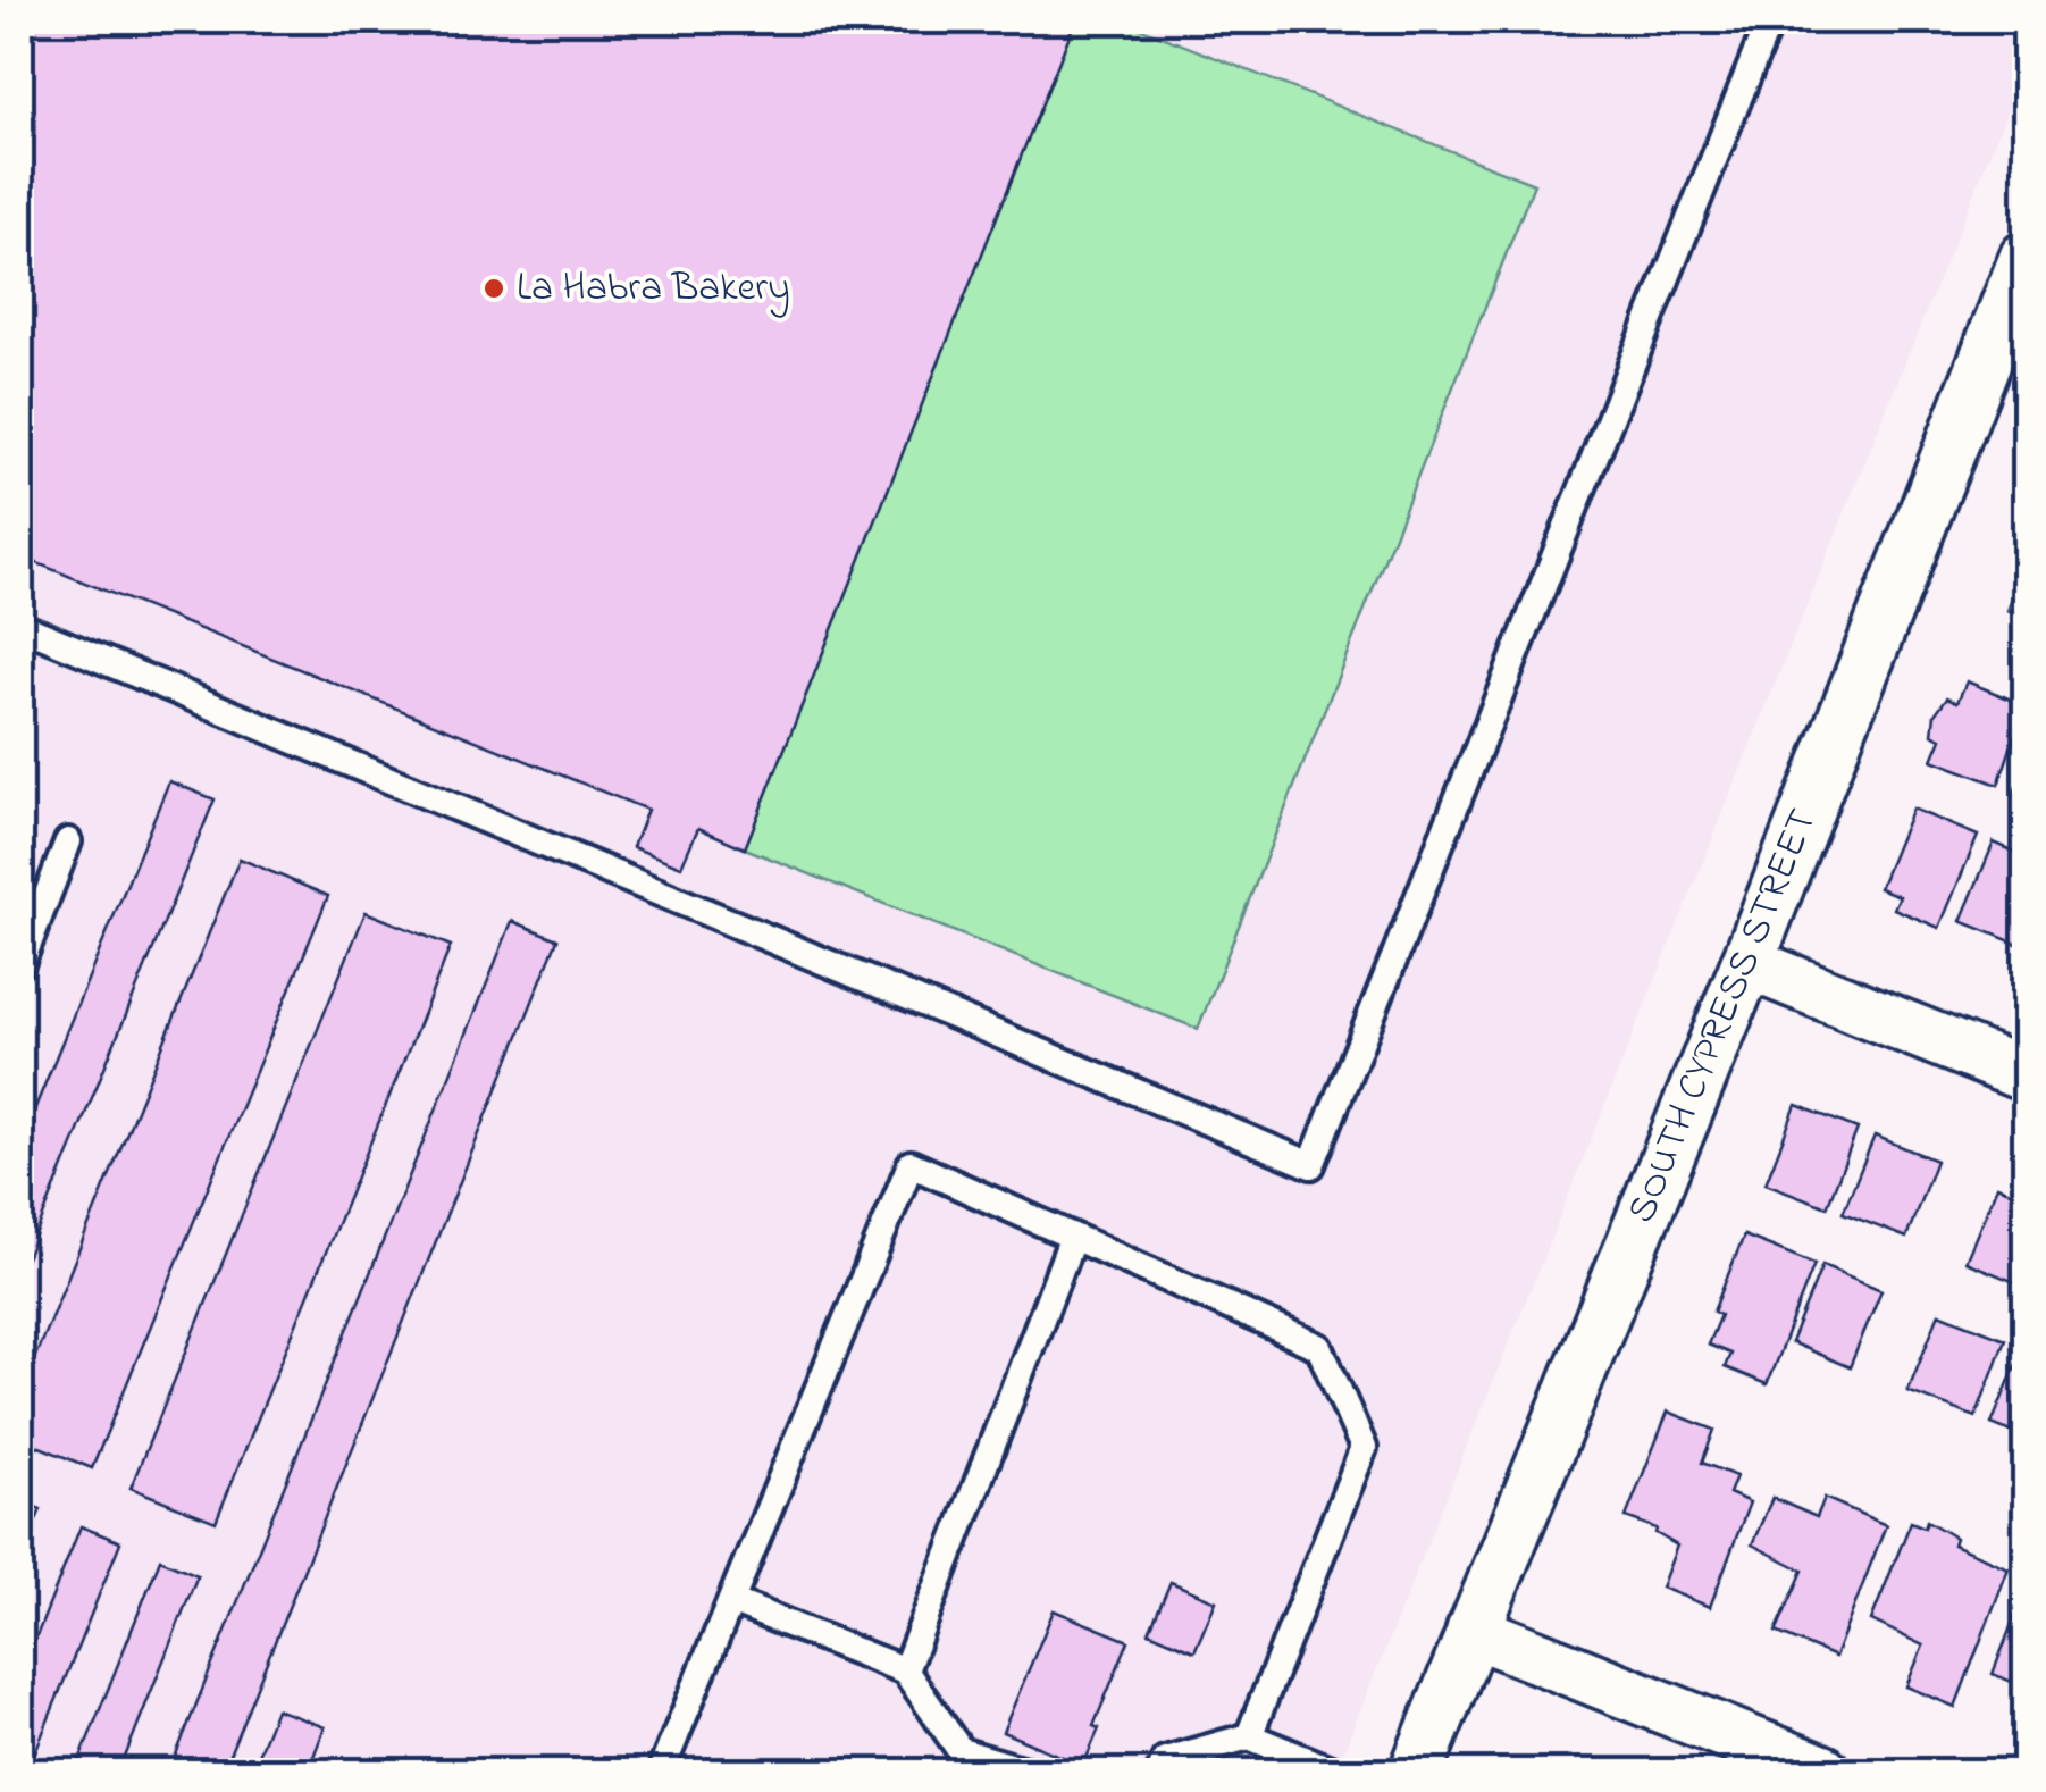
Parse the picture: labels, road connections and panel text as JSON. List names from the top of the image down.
{
  "streets": {
    "street": ["SOUTH CYPRESS STREET"]
  },
  "places": ["La Habra Bakery"]
}
